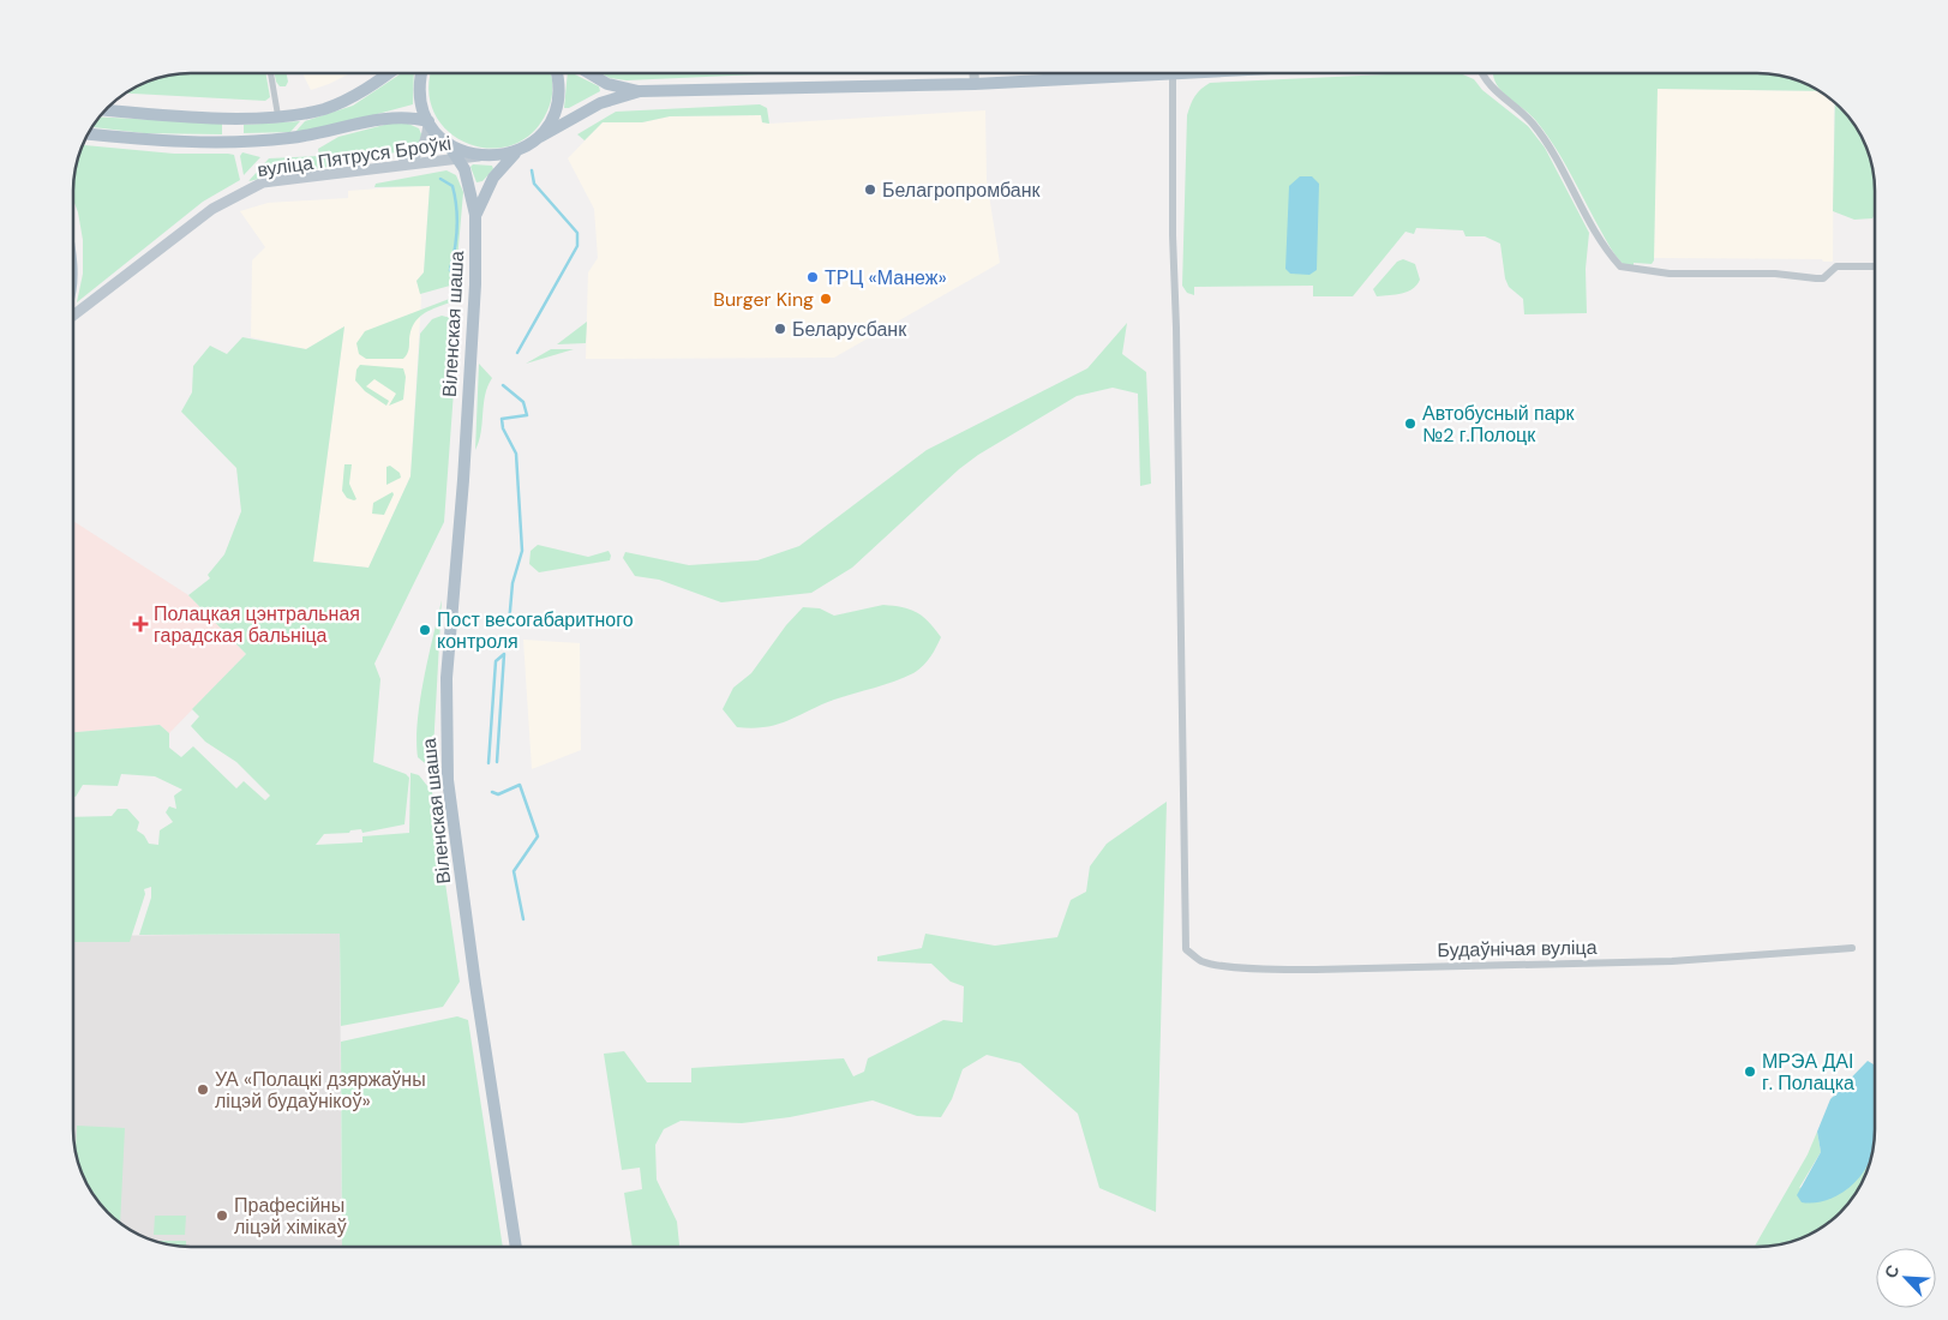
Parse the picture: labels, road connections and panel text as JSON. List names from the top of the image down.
{
  "streets": {
    "main road": ["вуліца Пятруся Броўкі", "Віленская шаша"],
    "street": ["Будаўнічая вуліца"]
  },
  "crossings": [
    ["вуліца Пятруся Броўкі", "Віленская шаша"]
  ],
  "places": {
    "other": [
      "Белагропромбанк",
      "ТРЦ «Манеж»",
      "Burger King",
      "Беларусбанк",
      "Автобусный парк №2 г.Полоцк",
      "Пост весогабаритного контроля",
      "МРЭА ДАІ г. Полацка",
      "УА «Полацкі дзяржаўны ліцэй будаўнікоў»",
      "Прафесійны ліцэй хімікаў"
    ],
    "health": ["Полацкая цэнтральная гарадская бальніца"]
  },
  "north": "top left"
}
